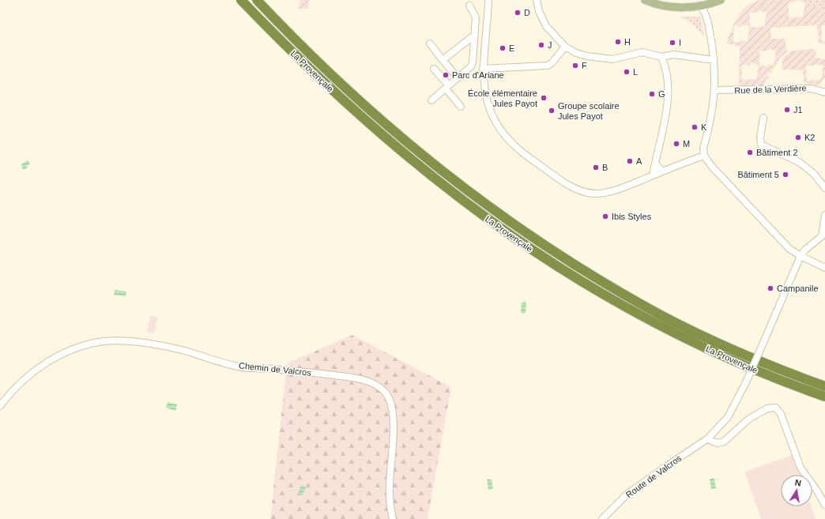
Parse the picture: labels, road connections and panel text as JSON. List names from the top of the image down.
{
  "streets": {
    "highway": ["La Provençale"],
    "street": ["Rue de la Verdière", "Chemin de Valcros", "Route de Valcros"]
  },
  "places": [
    "D",
    "H",
    "I",
    "J",
    "E",
    "F",
    "L",
    "Parc d'Ariane",
    "G",
    "École élémentaire Jules Payot",
    "J1",
    "Groupe scolaire Jules Payot",
    "K",
    "K2",
    "M",
    "Bâtiment 2",
    "A",
    "B",
    "Bâtiment 5",
    "Ibis Styles",
    "Campanile"
  ],
  "north": "top"
}
